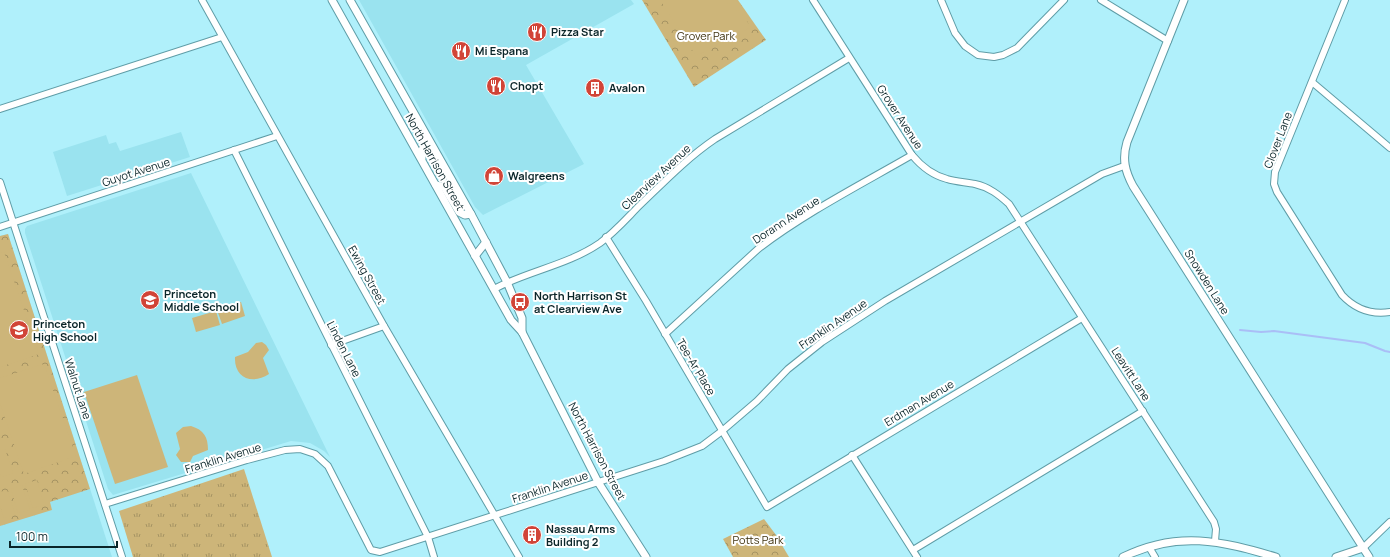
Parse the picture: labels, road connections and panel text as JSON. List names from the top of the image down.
{
  "streets": {
    "street": [
      "Grover Avenue",
      "Clover Lane",
      "North Harrison Street",
      "Guyot Avenue",
      "Clearview Avenue",
      "Dorann Avenue",
      "Ewing Street",
      "Snowden Lane",
      "Franklin Avenue",
      "Linden Lane",
      "Tee-Ar Place",
      "Leavitt Lane",
      "Walnut Lane",
      "Erdman Avenue"
    ]
  },
  "crossings": [
    ["Grover Avenue", "Clearview Avenue"],
    ["Grover Avenue", "Dorann Avenue"],
    ["Grover Avenue", "Franklin Avenue"],
    ["Grover Avenue", "Leavitt Lane"],
    ["North Harrison Street", "Clearview Avenue"],
    ["North Harrison Street", "Franklin Avenue"],
    ["Guyot Avenue", "Ewing Street"],
    ["Guyot Avenue", "Linden Lane"],
    ["Guyot Avenue", "Walnut Lane"],
    ["Clearview Avenue", "Tee-Ar Place"],
    ["Dorann Avenue", "Tee-Ar Place"],
    ["Ewing Street", "Franklin Avenue"],
    ["Snowden Lane", "Franklin Avenue"],
    ["Franklin Avenue", "Linden Lane"],
    ["Franklin Avenue", "Tee-Ar Place"],
    ["Franklin Avenue", "Leavitt Lane"],
    ["Franklin Avenue", "Walnut Lane"],
    ["Tee-Ar Place", "Erdman Avenue"],
    ["Leavitt Lane", "Erdman Avenue"]
  ],
  "parks": ["Grover Park", "Potts Park"],
  "places": {
    "restaurant": ["Pizza Star", "Mi Espana", "Chopt"],
    "building": ["Avalon", "Nassau Arms Building 2"],
    "shop": ["Walgreens"],
    "school or university": ["Princeton Middle School", "Princeton High School"],
    "bus stop": ["North Harrison St at Clearview Ave"]
  },
  "scale_bar": "100 m"
}
